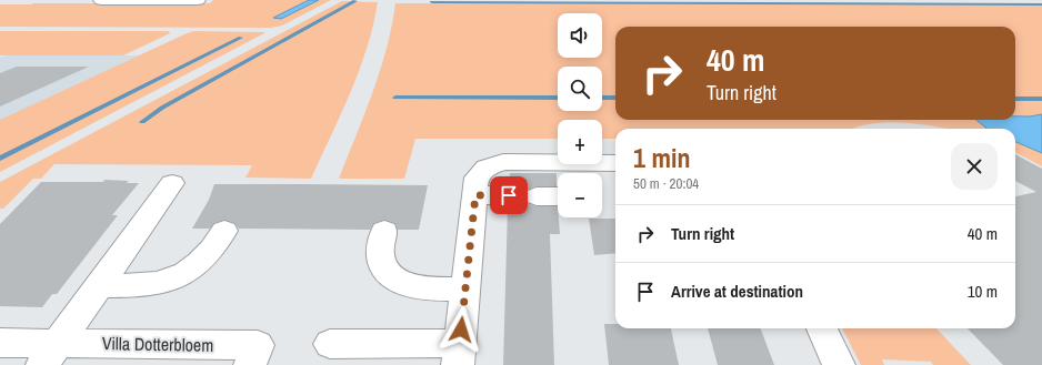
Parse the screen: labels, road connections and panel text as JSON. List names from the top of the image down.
{
  "streets": {
    "street": ["Villa Dotterbloem"]
  },
  "page": {
    "map_buttons": ["+", "−"],
    "turn": ["40 m", "Turn right"],
    "heading": ["1 min", "50 m · 20:04"],
    "list": [
      {
        "name": "Turn right",
        "value": "40 m"
      },
      {
        "name": "Arrive at destination",
        "value": "10 m"
      }
    ]
  }
}
